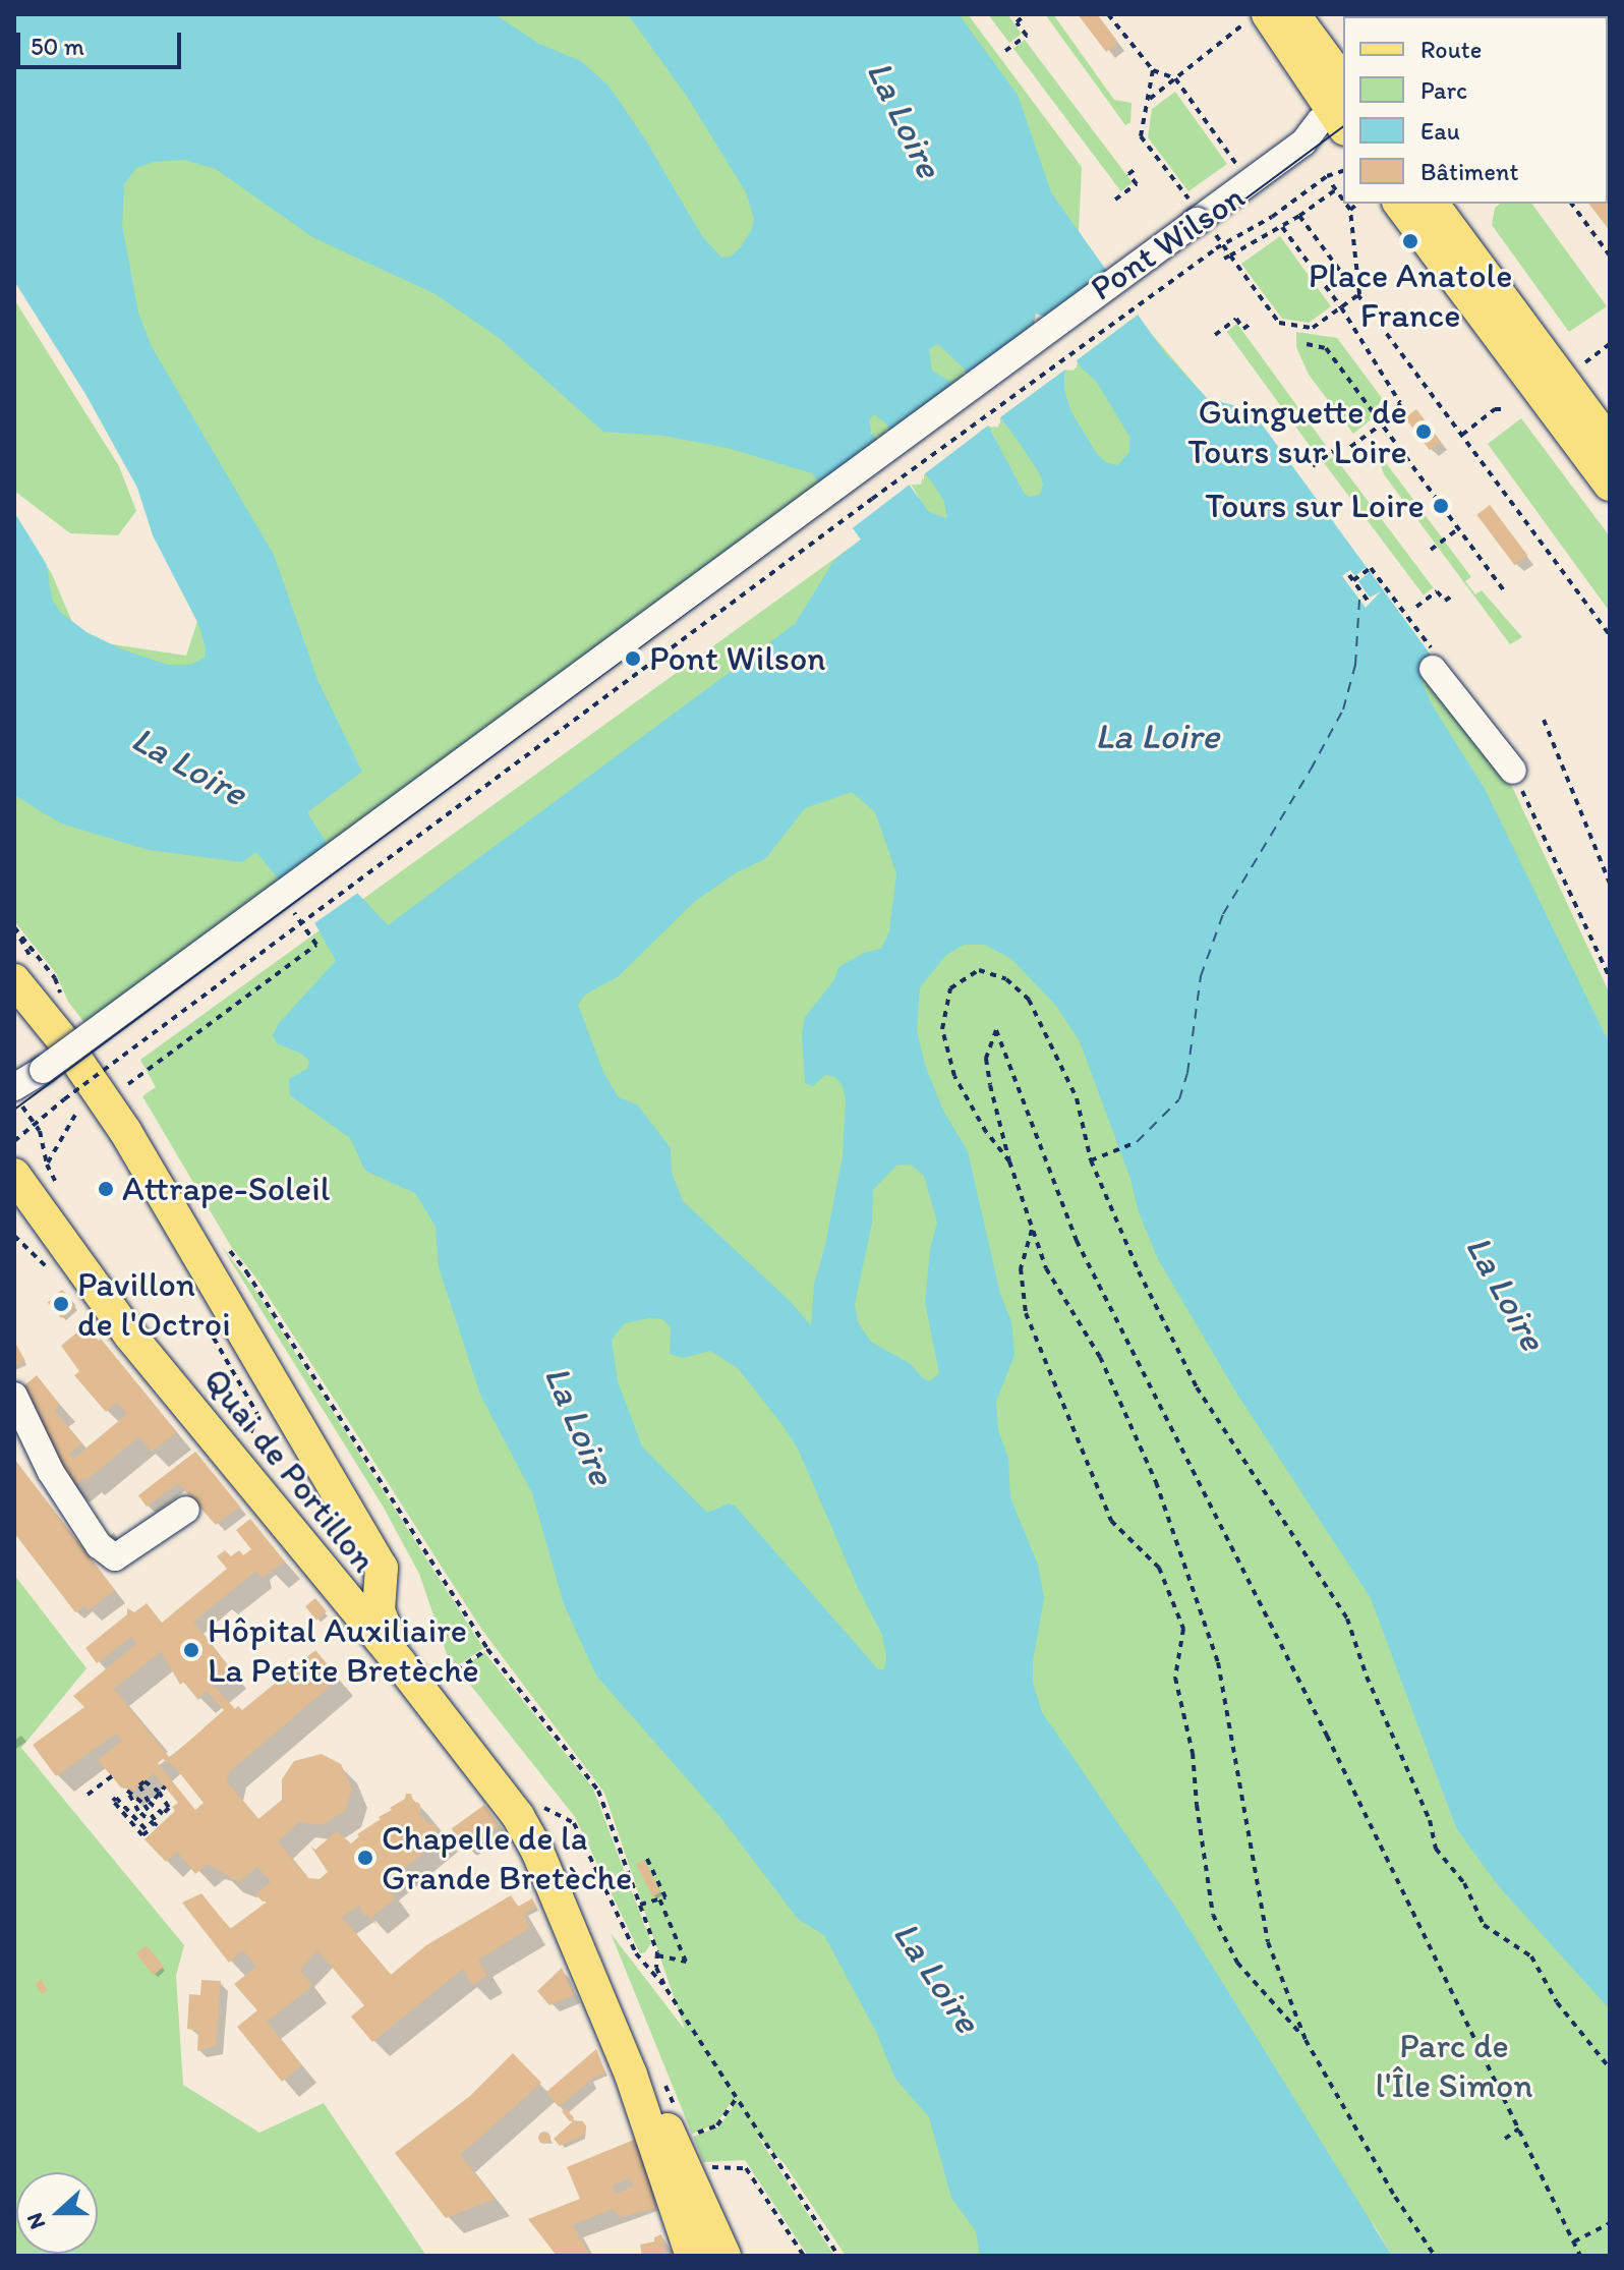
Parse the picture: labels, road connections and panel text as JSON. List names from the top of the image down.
{
  "streets": {
    "main road": ["Quai de Portillon"],
    "street": ["Pont Wilson"]
  },
  "water": ["La Loire"],
  "parks": ["Parc de l'Île Simon"],
  "places": [
    "Place Anatole France",
    "Guinguette de Tours sur Loire",
    "Tours sur Loire",
    "Pont Wilson",
    "Attrape-Soleil",
    "Pavillon de l'Octroi",
    "Hôpital Auxiliaire La Petite Bretèche",
    "Chapelle de la Grande Bretèche"
  ],
  "legend": [
    "Route",
    "Parc",
    "Eau",
    "Bâtiment"
  ],
  "scale_bar": "50 m",
  "north": "left"
}
